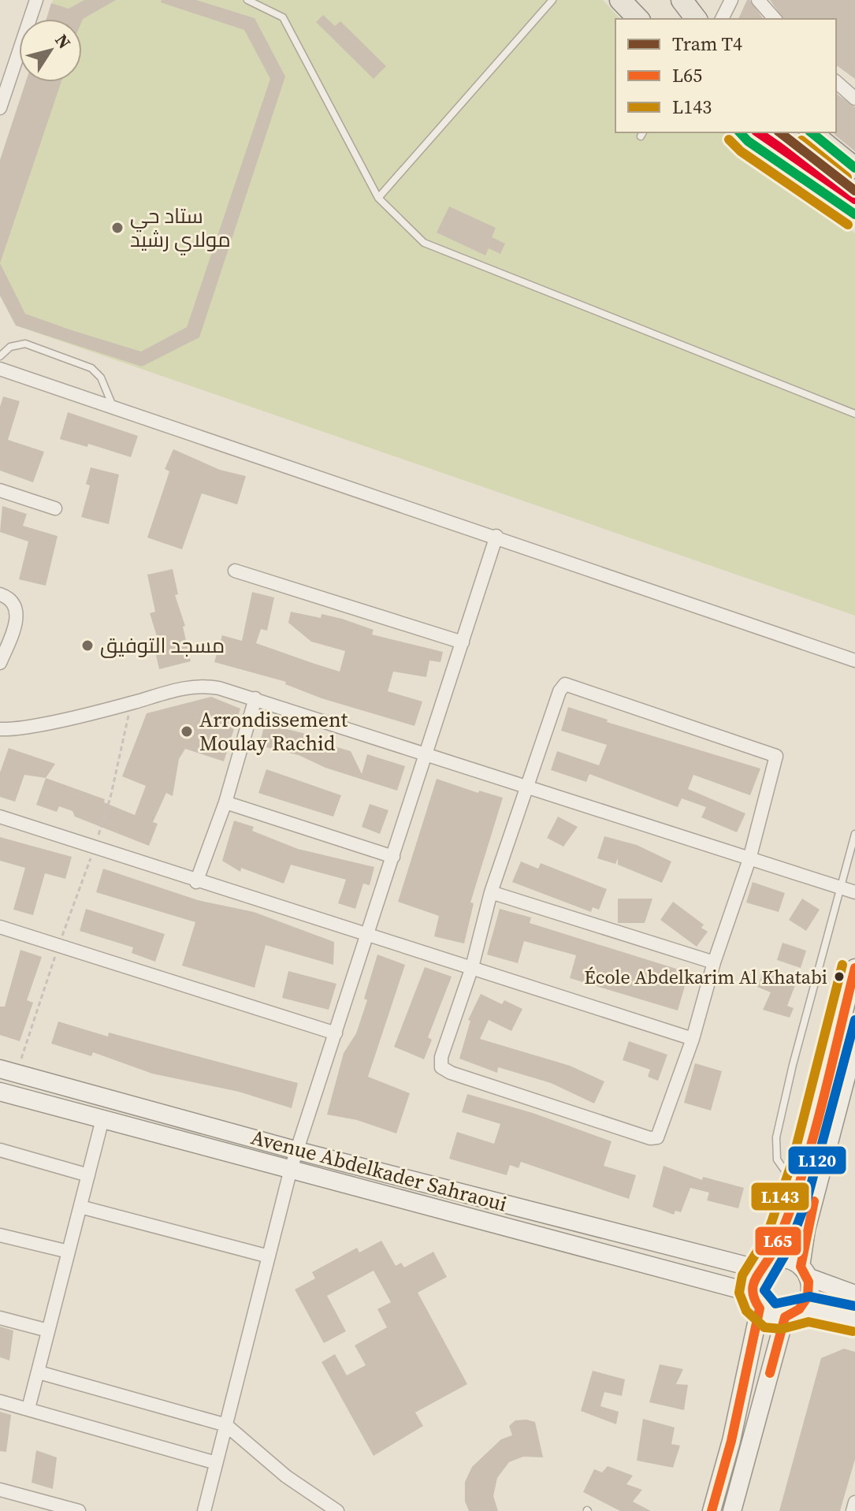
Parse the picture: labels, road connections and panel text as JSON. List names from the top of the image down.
{
  "streets": {
    "main road": ["Avenue Abdelkader Sahraoui"]
  },
  "places": [
    "ستاد حي مولاي رشيد",
    "مسجد التوفيق",
    "Arrondissement Moulay Rachid",
    "École Abdelkarim Al Khatabi"
  ],
  "lines": [
    "tram line T4",
    "transit line L143",
    "transit line L65",
    "transit line L120"
  ],
  "legend": ["Tram T4", "L65", "L143"],
  "north": "top right"
}
